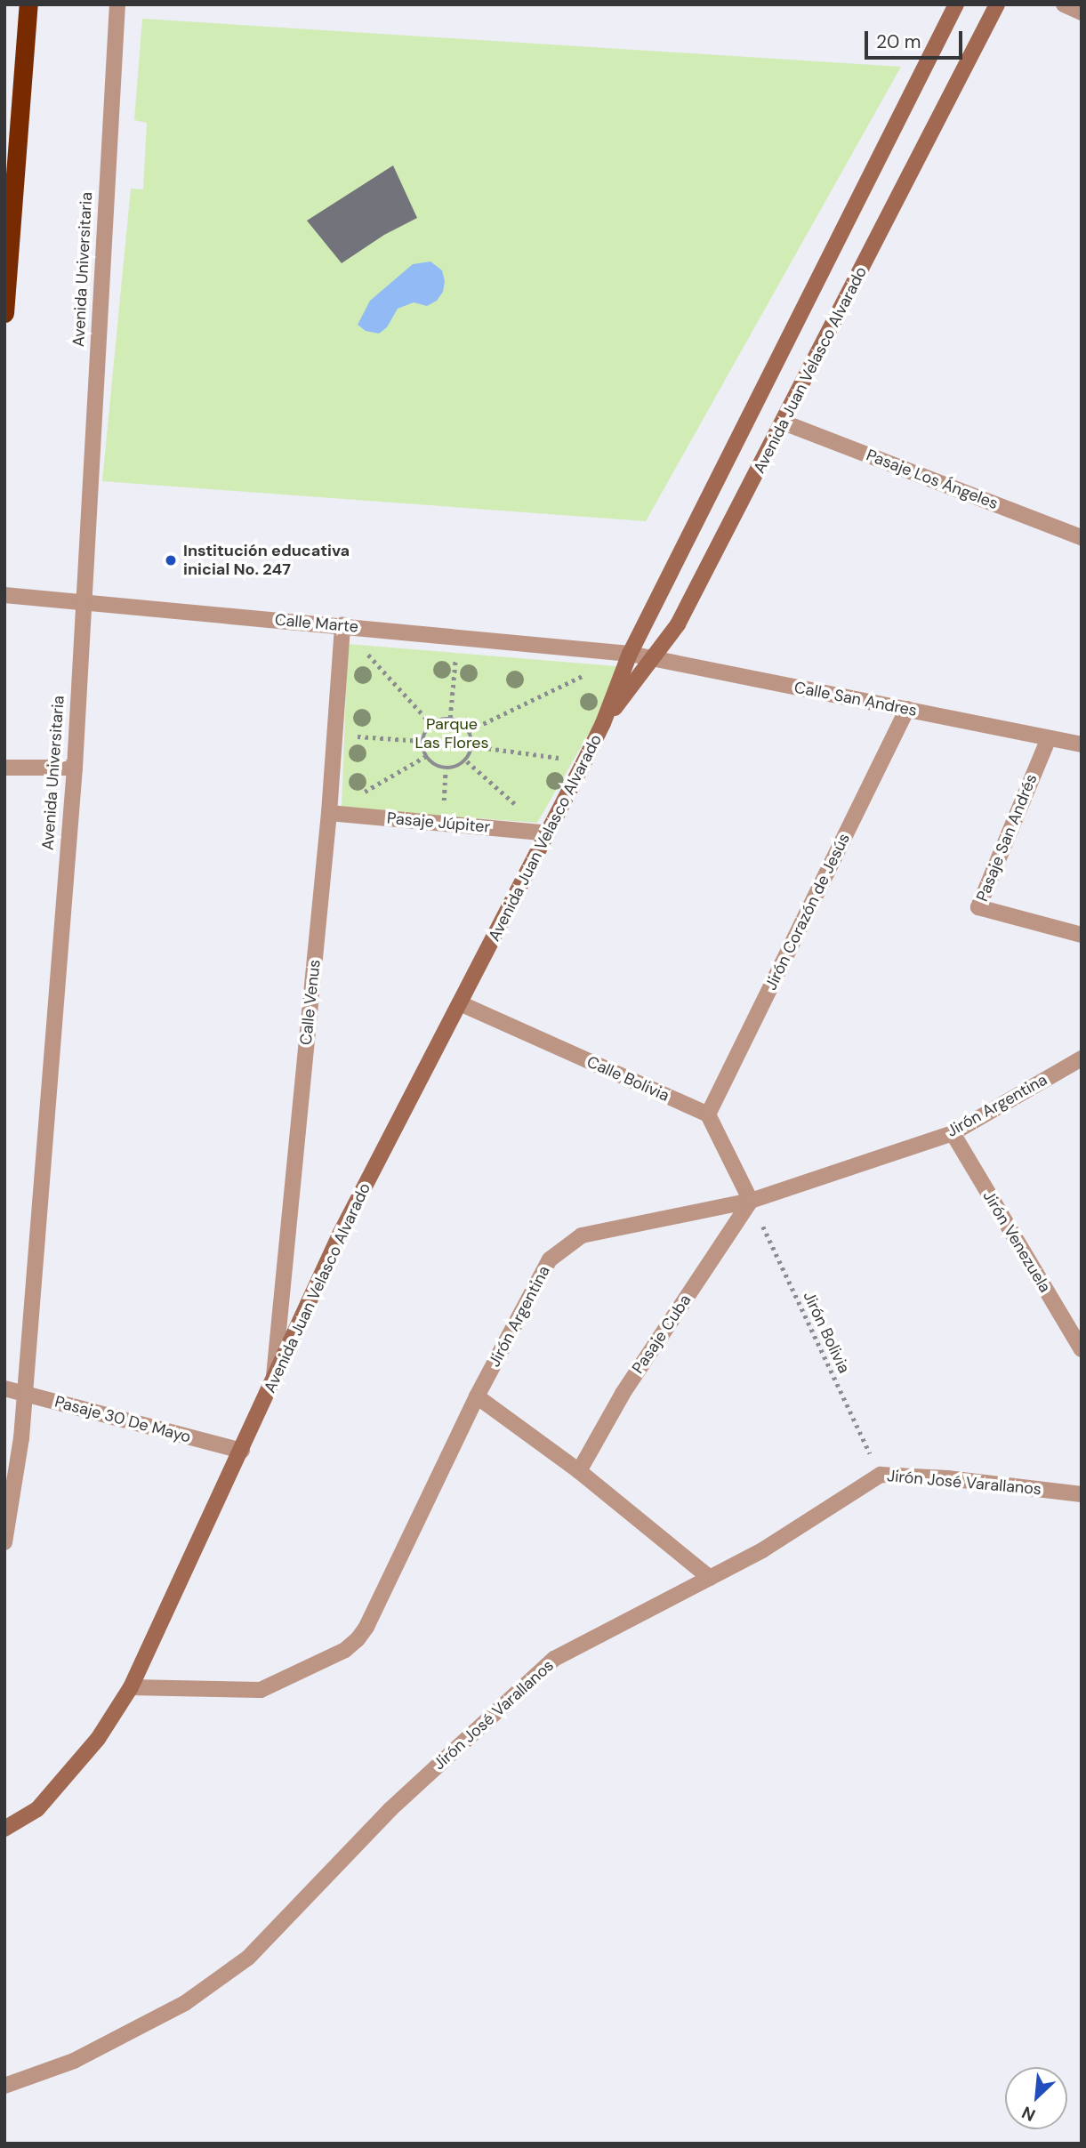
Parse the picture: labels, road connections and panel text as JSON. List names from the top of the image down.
{
  "streets": {
    "street": [
      "Avenida Universitaria",
      "Avenida Juan Velasco Alvarado",
      "Pasaje Los Ángeles",
      "Calle Marte",
      "Calle San Andres",
      "Pasaje Júpiter",
      "Pasaje San Andrés",
      "Jirón Corazón de Jesús",
      "Calle Venus",
      "Calle Bolivia",
      "Jirón Argentina",
      "Jirón Venezuela",
      "Pasaje Cuba",
      "Pasaje 30 De Mayo",
      "Jirón José Varallanos"
    ],
    "path": ["Jirón Bolivia"]
  },
  "crossings": [
    ["Avenida Universitaria", "Calle Marte"],
    ["Avenida Universitaria", "Pasaje 30 De Mayo"],
    ["Avenida Juan Velasco Alvarado", "Pasaje Los Ángeles"],
    ["Avenida Juan Velasco Alvarado", "Calle Marte"],
    ["Avenida Juan Velasco Alvarado", "Calle San Andres"],
    ["Avenida Juan Velasco Alvarado", "Pasaje Júpiter"],
    ["Avenida Juan Velasco Alvarado", "Calle Venus"],
    ["Avenida Juan Velasco Alvarado", "Calle Bolivia"],
    ["Avenida Juan Velasco Alvarado", "Jirón Argentina"],
    ["Avenida Juan Velasco Alvarado", "Pasaje 30 De Mayo"],
    ["Calle Marte", "Calle San Andres"],
    ["Calle Marte", "Calle Venus"],
    ["Calle San Andres", "Pasaje San Andrés"],
    ["Calle San Andres", "Jirón Corazón de Jesús"],
    ["Pasaje Júpiter", "Calle Venus"],
    ["Jirón Corazón de Jesús", "Calle Bolivia"],
    ["Jirón Argentina", "Jirón Venezuela"],
    ["Jirón Argentina", "Jirón Bolivia"],
    ["Jirón Argentina", "Pasaje Cuba"],
    ["Jirón Bolivia", "Pasaje Cuba"],
    ["Jirón Bolivia", "Jirón José Varallanos"]
  ],
  "parks": ["Parque Las Flores"],
  "places": ["Institución educativa inicial No. 247"],
  "scale_bar": "20 m",
  "north": "bottom left"
}
